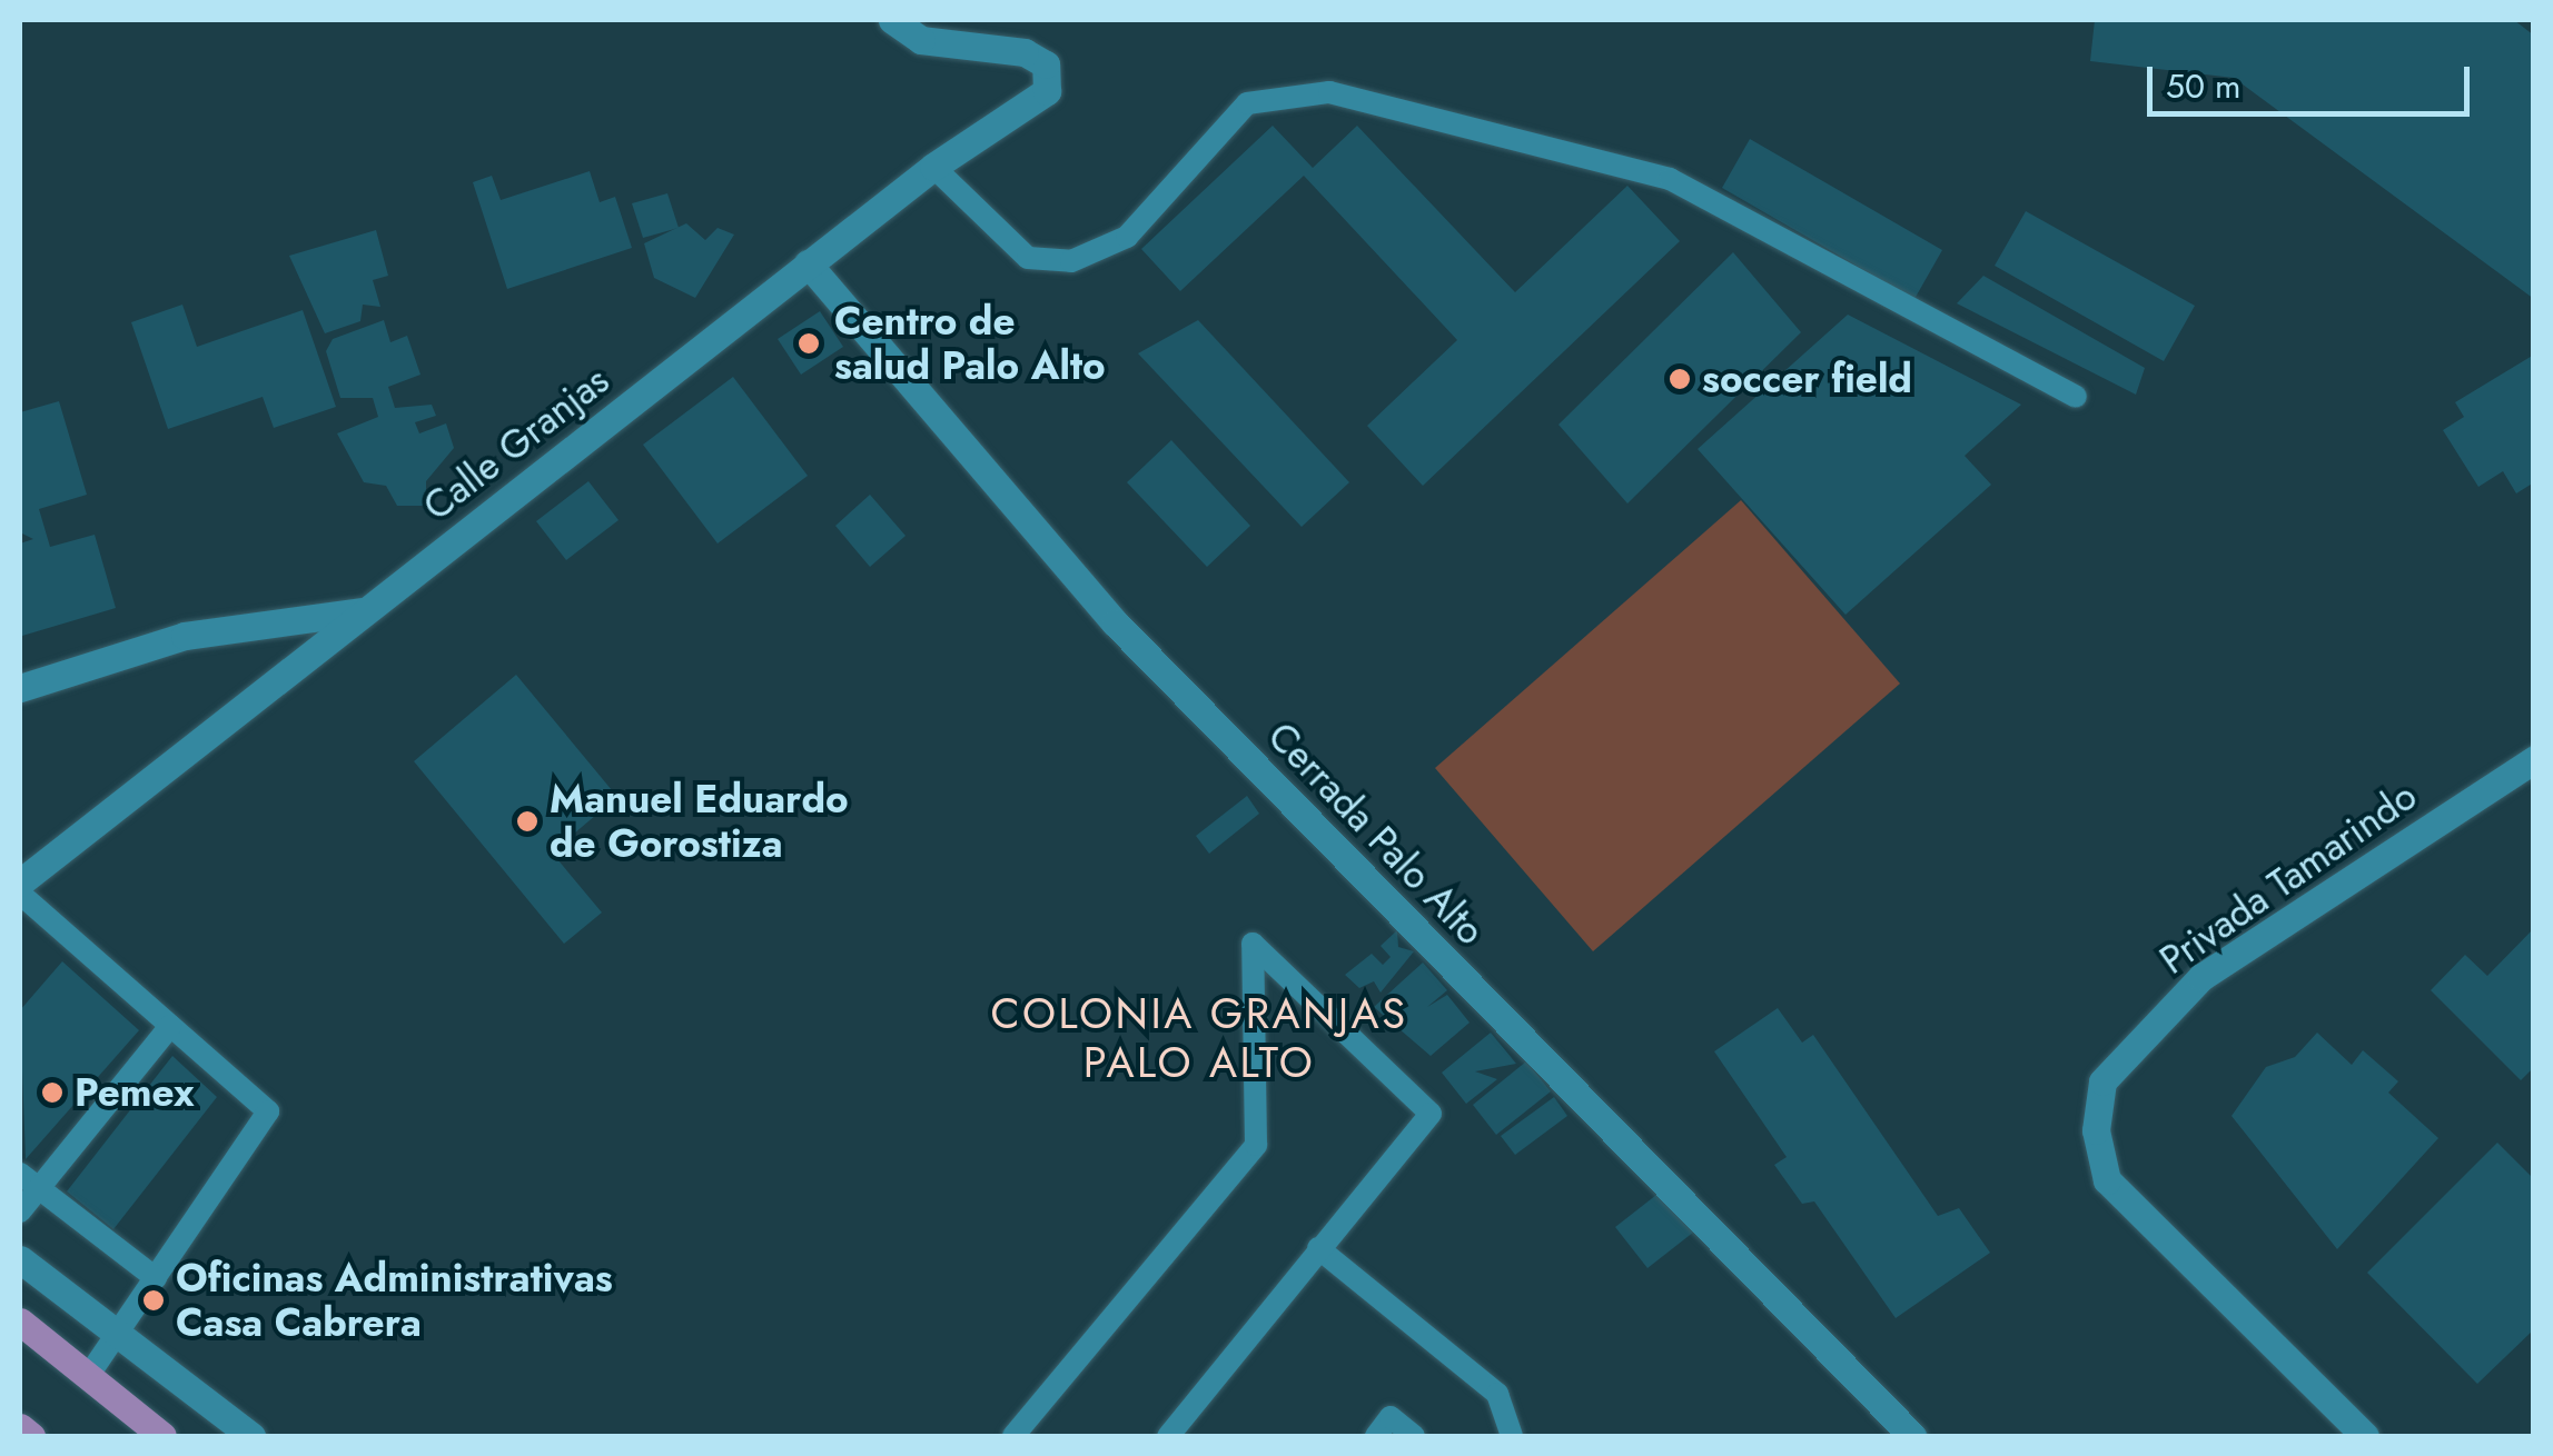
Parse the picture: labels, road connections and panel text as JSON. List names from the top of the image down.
{
  "streets": {
    "street": ["Calle Granjas", "Cerrada Palo Alto", "Privada Tamarindo"]
  },
  "crossings": [
    ["Calle Granjas", "Cerrada Palo Alto"]
  ],
  "districts": ["COLONIA GRANJAS PALO ALTO"],
  "places": [
    "Centro de salud Palo Alto",
    "soccer field",
    "Manuel Eduardo de Gorostiza",
    "Pemex",
    "Oficinas Administrativas Casa Cabrera"
  ],
  "scale_bar": "50 m"
}
